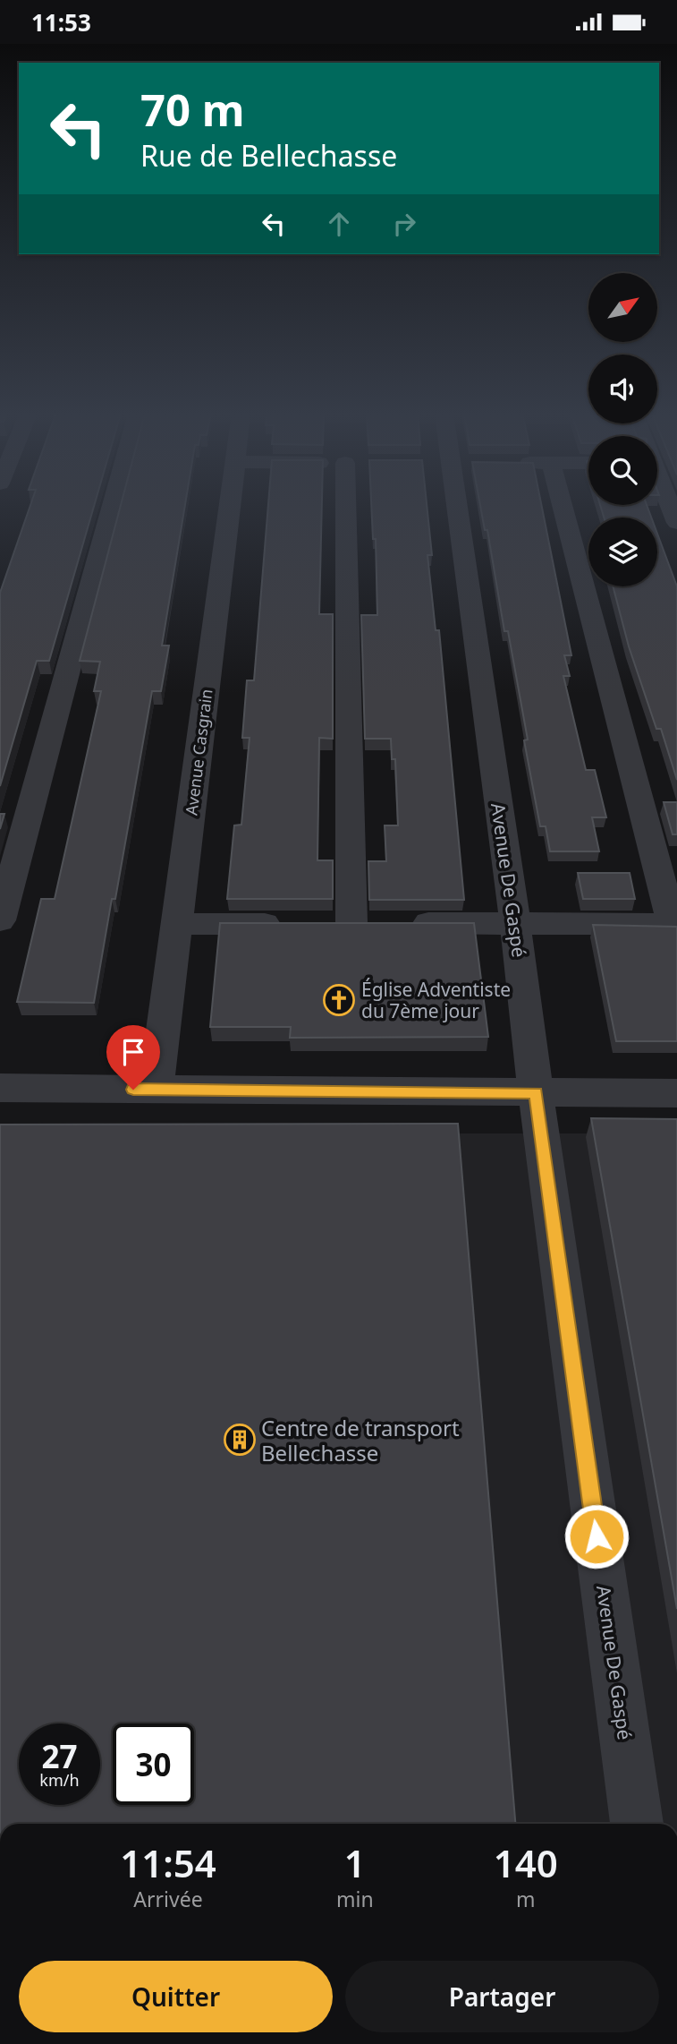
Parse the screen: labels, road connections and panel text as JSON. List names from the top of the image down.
{
  "streets": {
    "street": ["Avenue Casgrain", "Avenue De Gaspé"]
  },
  "places": {
    "church": ["Église Adventiste du 7ème jour"],
    "building": ["Centre de transport Bellechasse"]
  },
  "north": "top right",
  "page": {
    "status": "11:53",
    "turn": ["70 m", "Rue de Bellechasse"],
    "speed": "27 km/h",
    "limit": "30",
    "eta": [
      "11:54",
      "Arrivée",
      "1",
      "min",
      "140",
      "m"
    ],
    "buttons": ["Quitter", "Partager"]
  }
}
